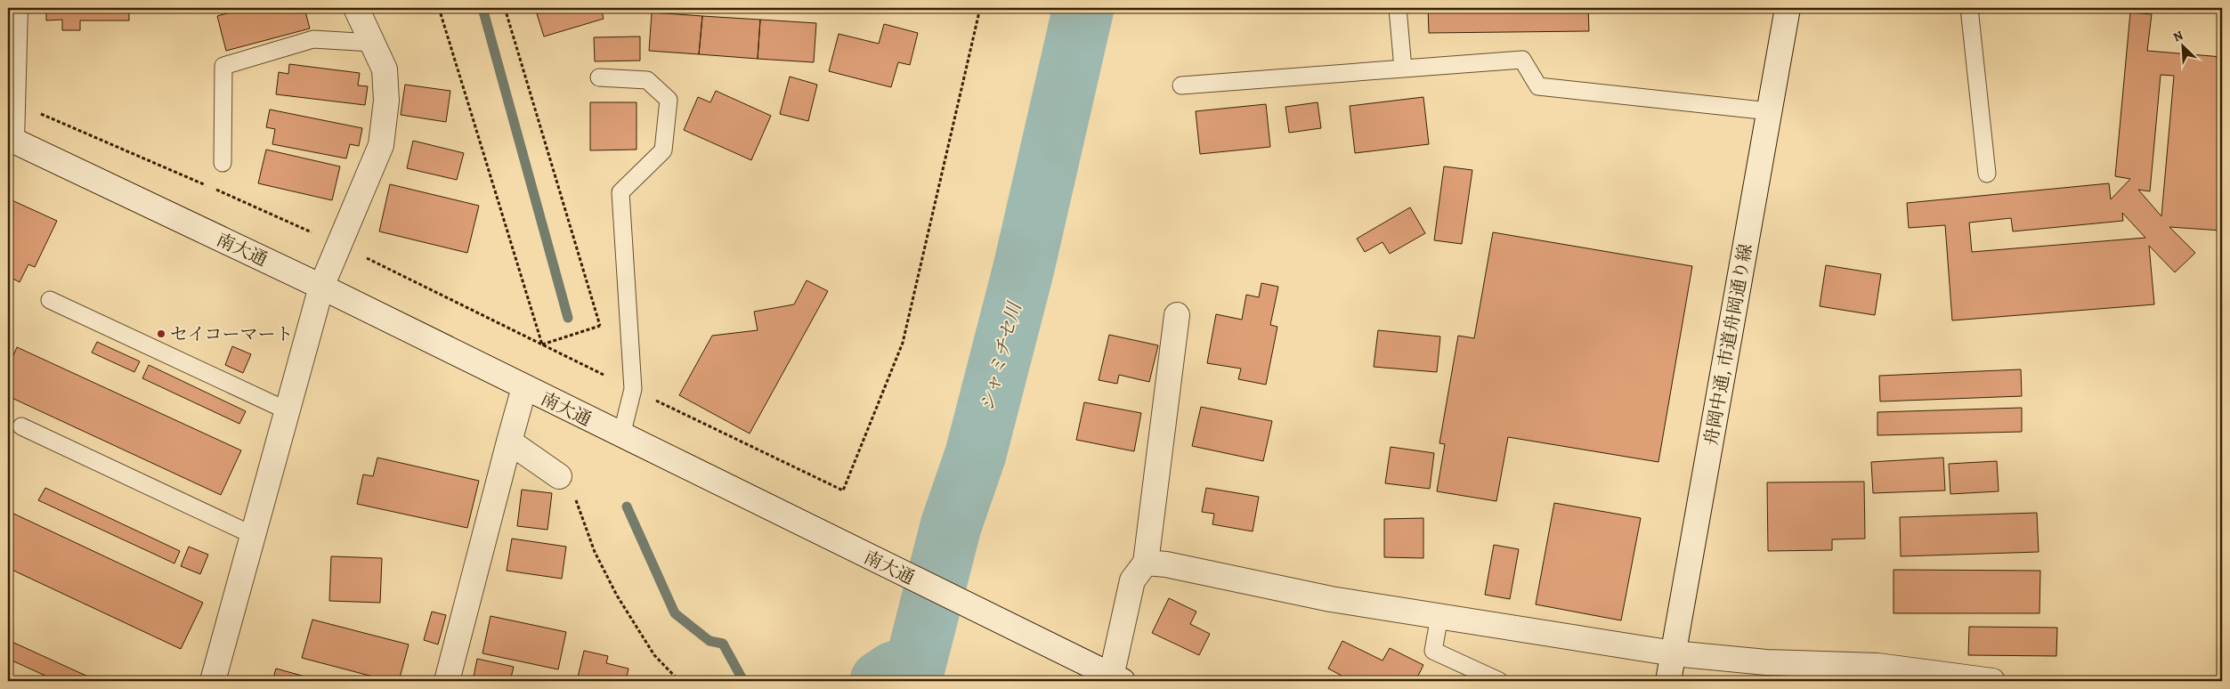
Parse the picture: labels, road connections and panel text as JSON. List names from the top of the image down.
{
  "streets": {
    "street": ["南大通", "舟岡中通, 市道舟岡通り線"]
  },
  "water": ["シャミチセ川"],
  "places": ["セイコーマート"],
  "north": "top left"
}
